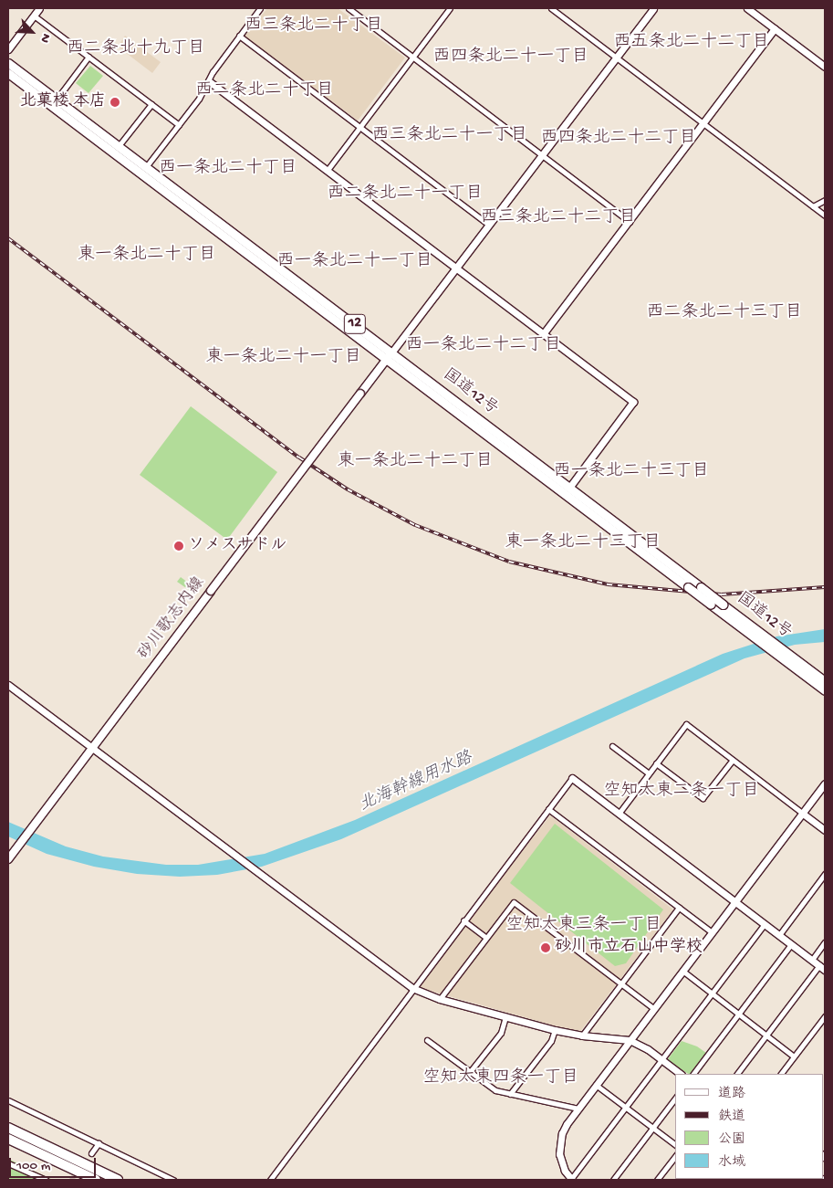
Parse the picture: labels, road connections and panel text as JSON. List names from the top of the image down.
{
  "streets": {
    "highway": ["12", "国道12号"],
    "main road": ["砂川歌志内線"]
  },
  "crossings": [
    ["国道12号", "砂川歌志内線"]
  ],
  "districts": [
    "西三条北二十丁目",
    "西五条北二十二丁目",
    "西二条北十九丁目",
    "西四条北二十一丁目",
    "西二条北二十丁目",
    "西三条北二十一丁目",
    "西四条北二十二丁目",
    "西一条北二十丁目",
    "西二条北二十一丁目",
    "西三条北二十二丁目",
    "東一条北二十丁目",
    "西一条北二十一丁目",
    "西二条北二十三丁目",
    "西一条北二十二丁目",
    "東一条北二十一丁目",
    "東一条北二十二丁目",
    "西一条北二十三丁目",
    "東一条北二十三丁目",
    "空知太東二条一丁目",
    "空知太東三条一丁目",
    "空知太東四条一丁目"
  ],
  "water": ["北海幹線用水路"],
  "places": ["北菓楼 本店", "ソメスサドル", "砂川市立石山中学校"],
  "legend": [
    "道路",
    "鉄道",
    "公園",
    "水域"
  ],
  "scale_bar": "100 m",
  "north": "bottom right"
}
